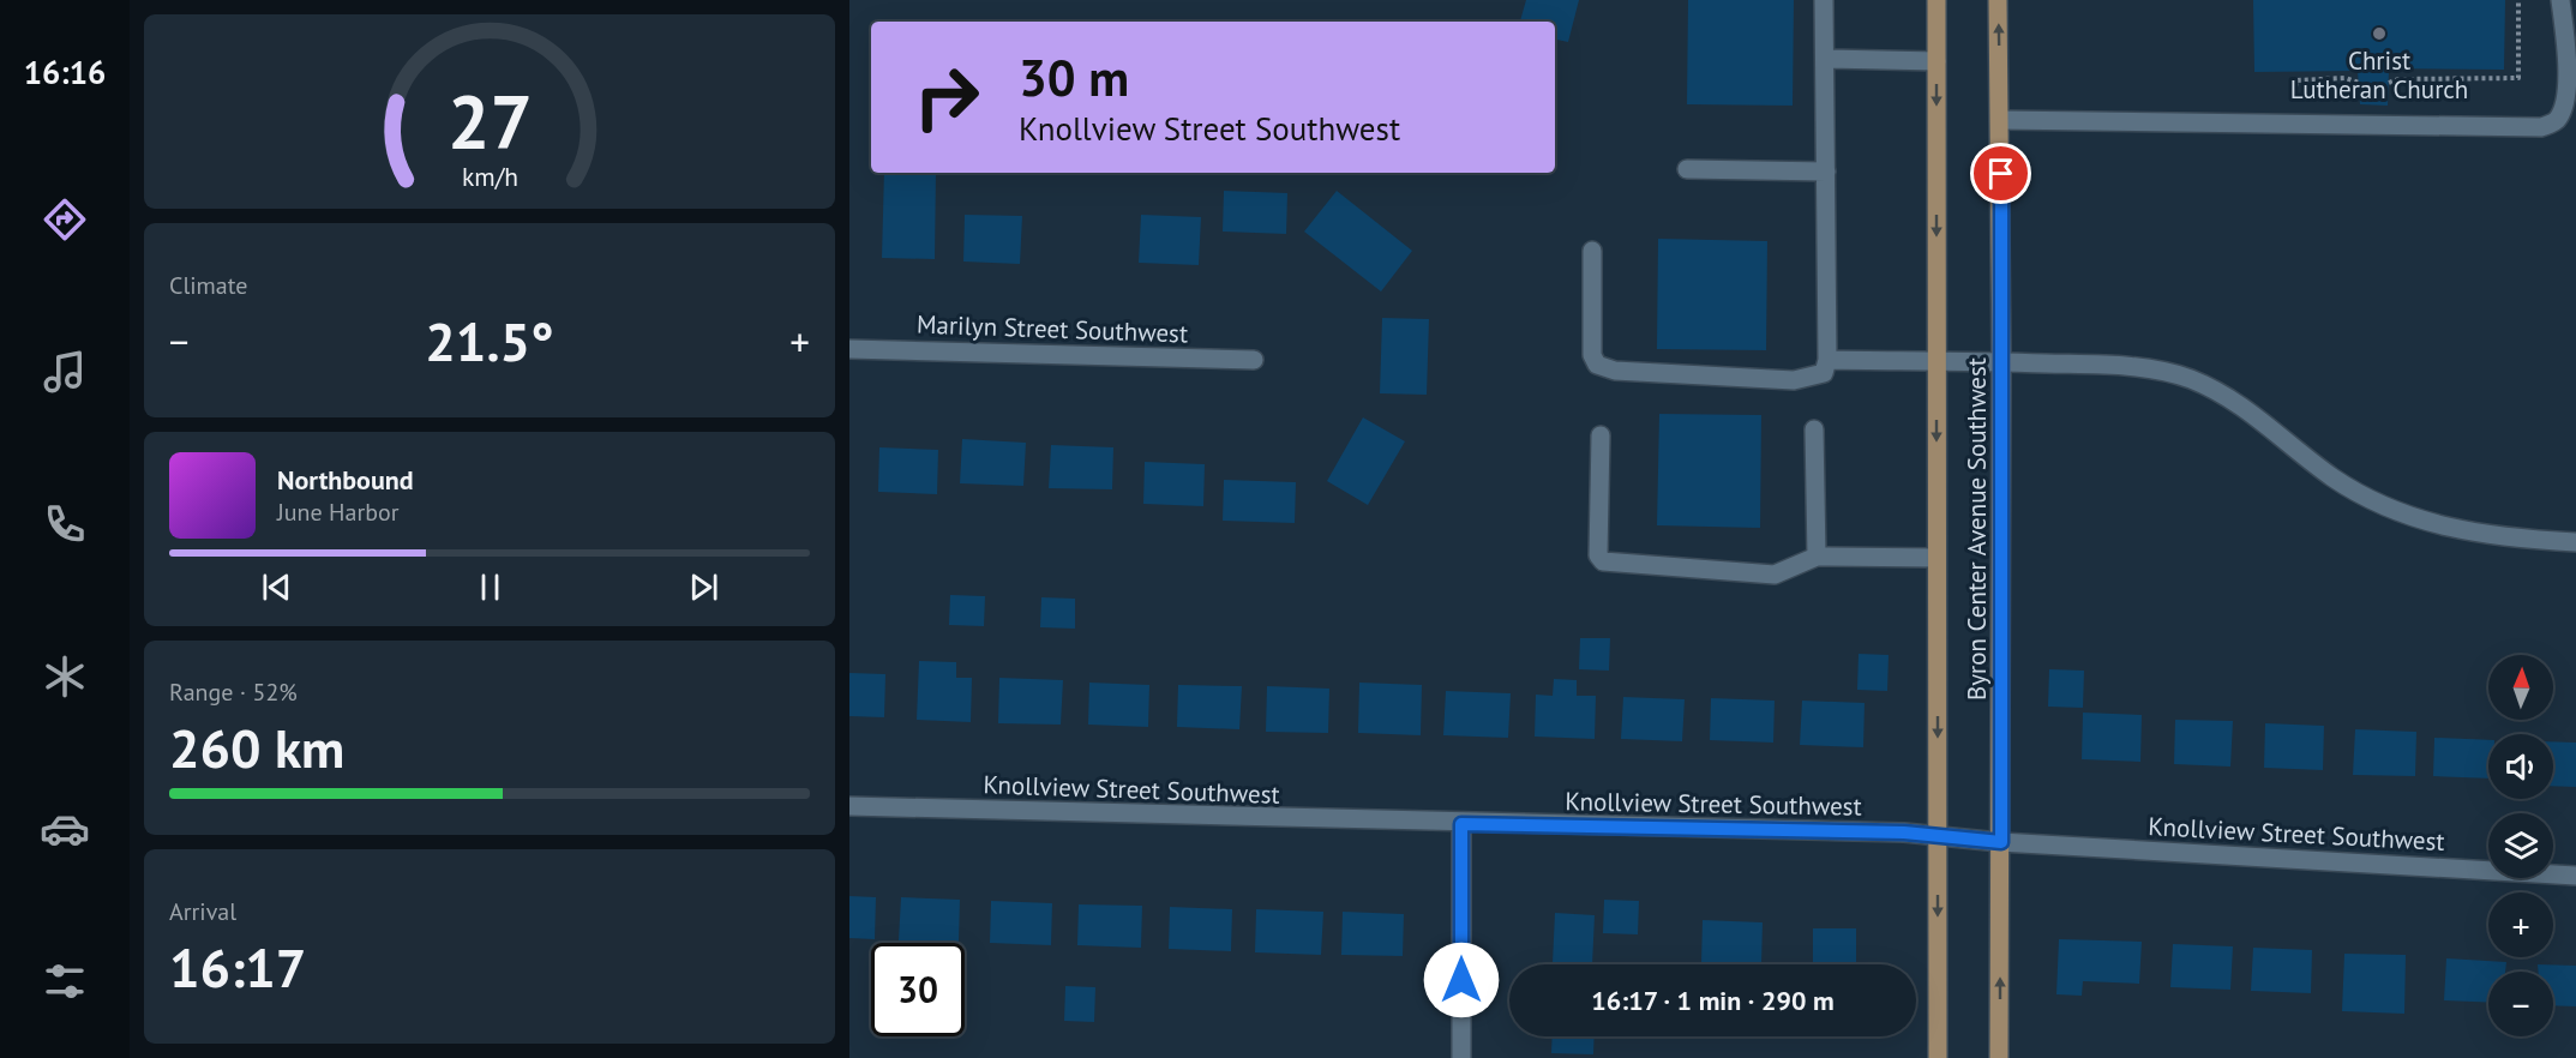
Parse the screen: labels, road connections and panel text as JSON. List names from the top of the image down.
{
  "streets": {
    "main road": ["Byron Center Avenue Southwest"],
    "street": ["Marilyn Street Southwest", "Knollview Street Southwest"]
  },
  "crossings": [
    ["Byron Center Avenue Southwest", "Knollview Street Southwest"]
  ],
  "places": ["Christ Lutheran Church"],
  "north": "top",
  "page": {
    "tabs": "16:16",
    "turn": ["30 m", "Knollview Street Southwest"],
    "tile": [
      "Climate",
      ["Range · 52%", "260 km"],
      ["Arrival", "16:17"]
    ],
    "heat": ["−", "21.5°", "+"],
    "song": ["Northbound", "June Harbor"],
    "map_buttons": ["+", "−"],
    "limit": "30",
    "trip": "16:17 · 1 min · 290 m",
    "gauge": ["27", "km/h"]
  }
}
